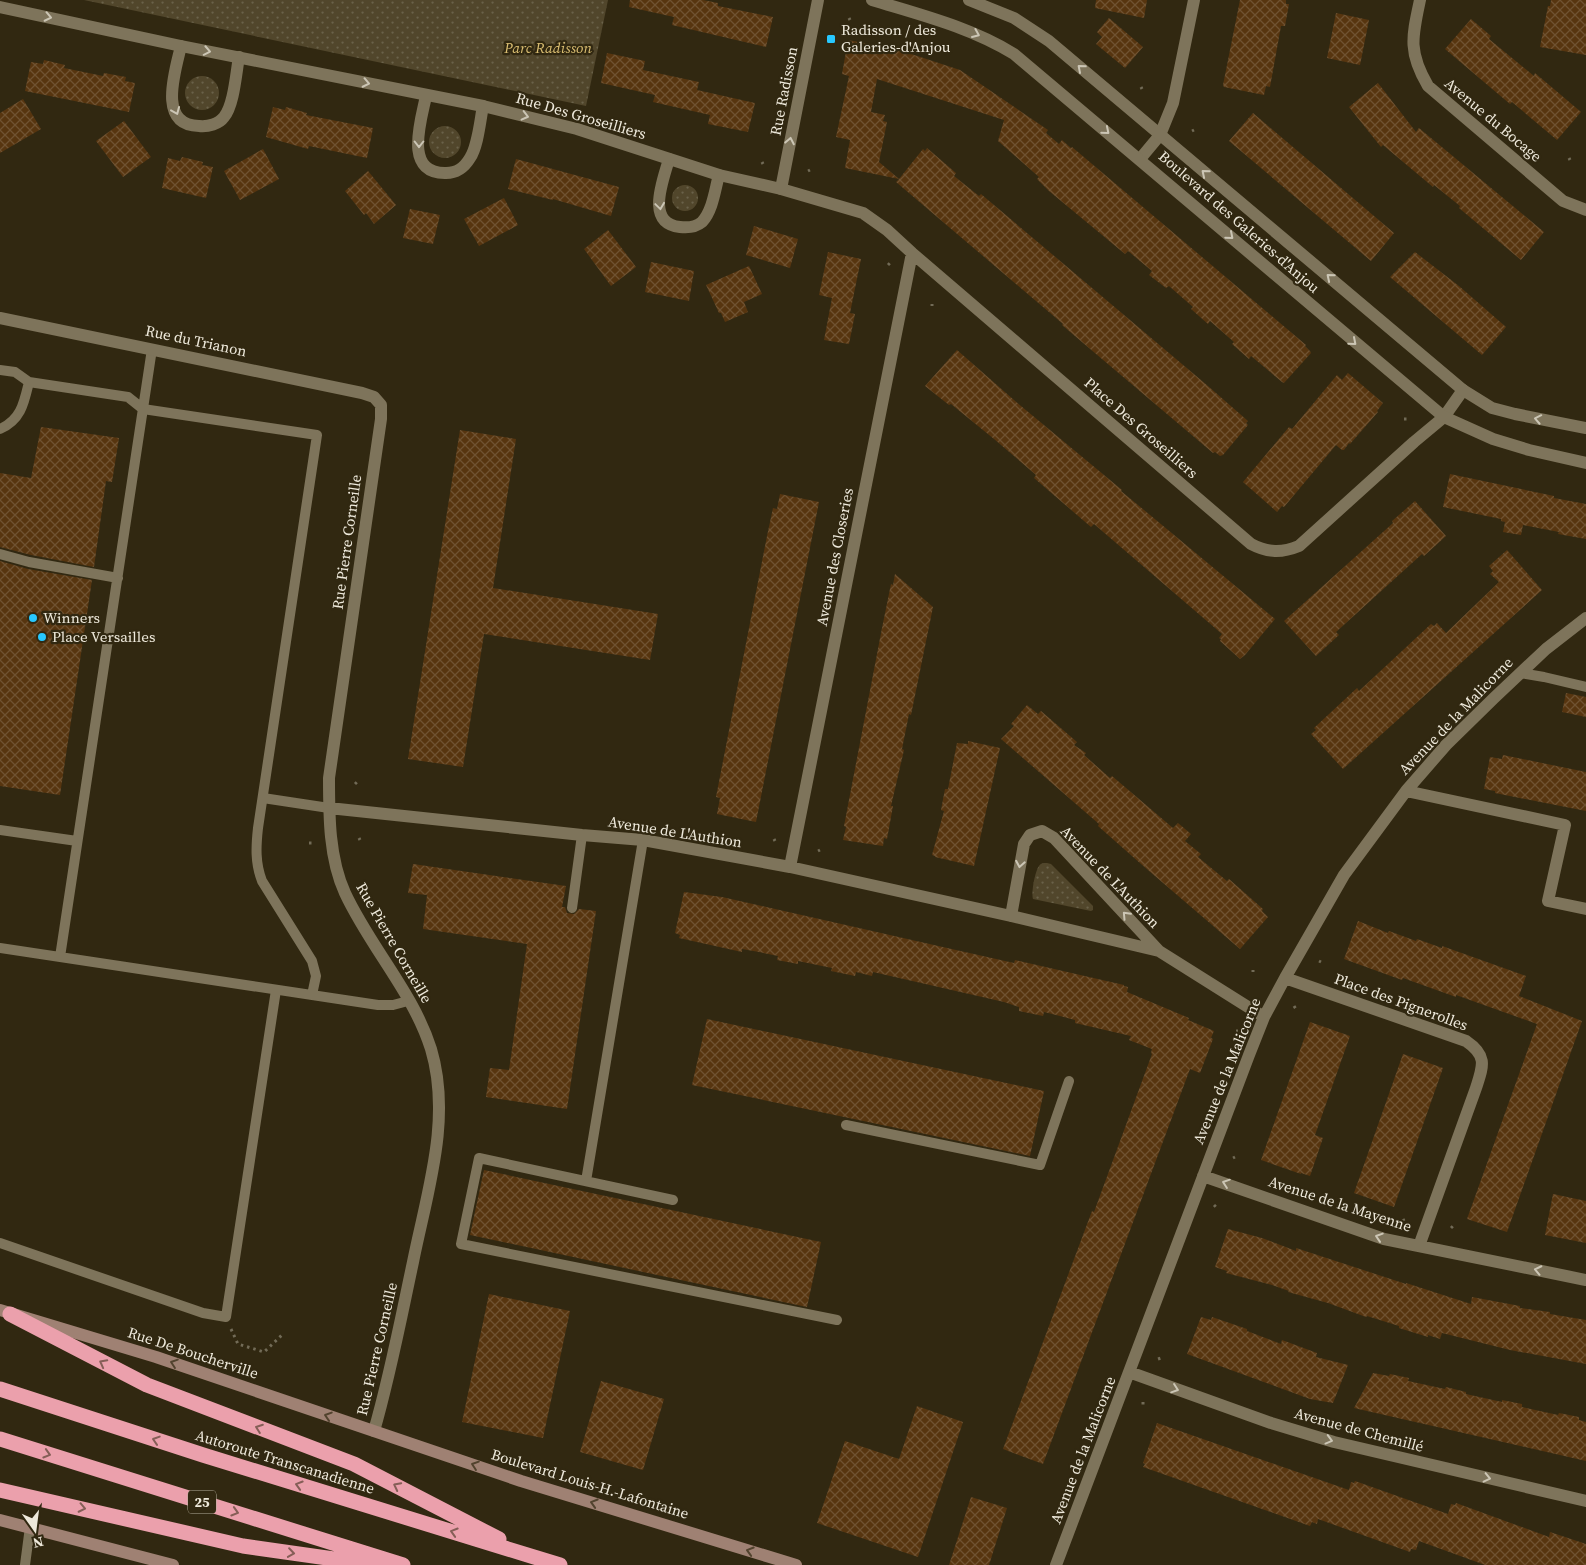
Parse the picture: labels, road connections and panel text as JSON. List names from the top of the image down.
{
  "streets": {
    "highway": ["Autoroute Transcanadienne", "25"],
    "main road": ["Rue De Boucherville", "Boulevard Louis-H.-Lafontaine"],
    "street": [
      "Rue Radisson",
      "Rue Des Groseilliers",
      "Avenue du Bocage",
      "Boulevard des Galeries-d'Anjou",
      "Rue du Trianon",
      "Place Des Groseilliers",
      "Rue Pierre Corneille",
      "Avenue des Closeries",
      "Avenue de la Malicorne",
      "Avenue de L'Authion",
      "Place des Pignerolles",
      "Avenue de la Mayenne",
      "Avenue de Chemillé"
    ]
  },
  "crossings": [
    ["Rue Radisson", "Rue Des Groseilliers"],
    ["Rue Radisson", "Place Des Groseilliers"],
    ["Rue Des Groseilliers", "Place Des Groseilliers"],
    ["Boulevard des Galeries-d'Anjou", "Place Des Groseilliers"],
    ["Rue du Trianon", "Rue Pierre Corneille"],
    ["Place Des Groseilliers", "Avenue des Closeries"],
    ["Rue Pierre Corneille", "Avenue de L'Authion"],
    ["Rue Pierre Corneille", "Rue De Boucherville"],
    ["Rue Pierre Corneille", "Boulevard Louis-H.-Lafontaine"],
    ["Avenue des Closeries", "Avenue de L'Authion"],
    ["Avenue de la Malicorne", "Avenue de L'Authion"],
    ["Avenue de la Malicorne", "Place des Pignerolles"],
    ["Avenue de la Malicorne", "Avenue de la Mayenne"],
    ["Avenue de la Malicorne", "Avenue de Chemillé"],
    ["Place des Pignerolles", "Avenue de la Mayenne"],
    ["Rue De Boucherville", "Boulevard Louis-H.-Lafontaine"]
  ],
  "one_way": [
    "Rue Radisson",
    "Rue Des Groseilliers",
    "Avenue de la Mayenne",
    "Rue De Boucherville",
    "Avenue de Chemillé",
    "Boulevard Louis-H.-Lafontaine"
  ],
  "parks": ["Parc Radisson"],
  "places": {
    "transit": ["Radisson / des Galeries-d'Anjou"],
    "other": ["Winners", "Place Versailles"]
  },
  "north": "bottom"
}
